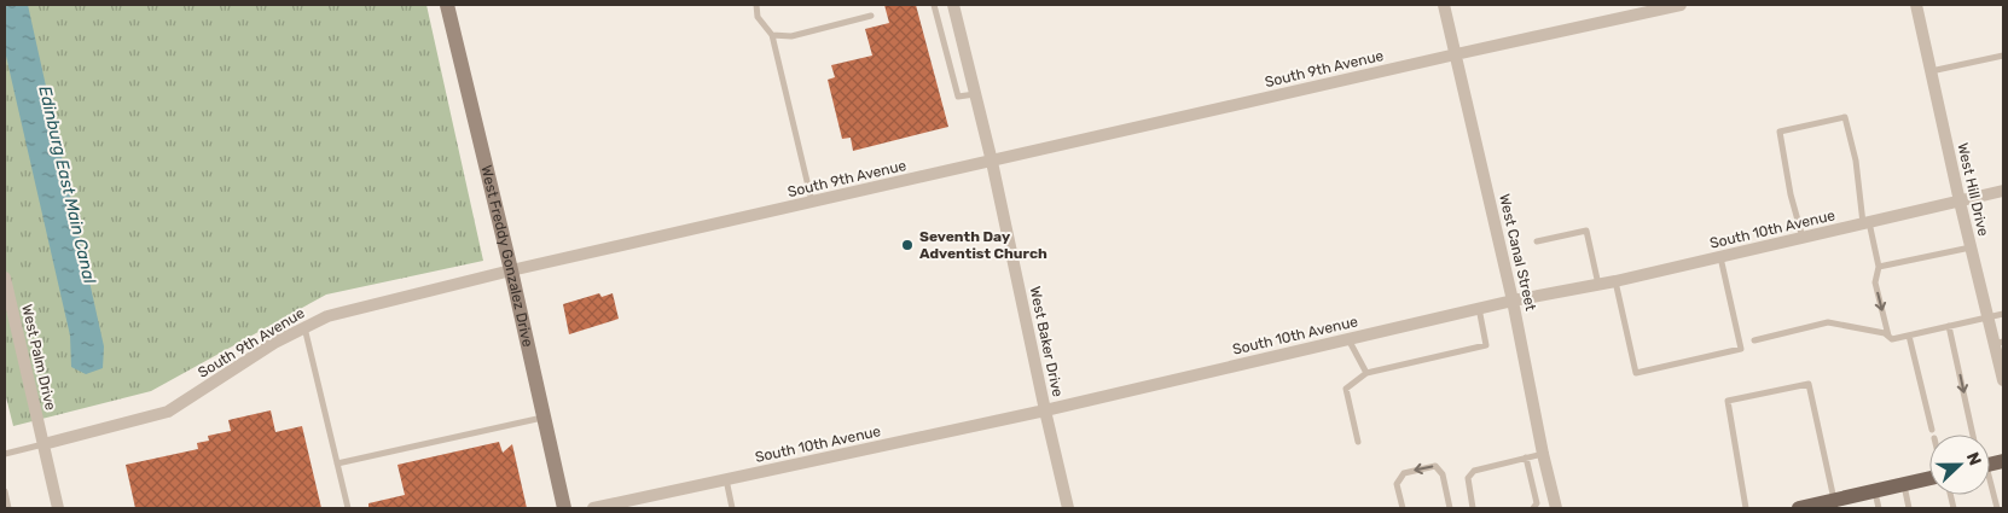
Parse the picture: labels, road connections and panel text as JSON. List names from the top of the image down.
{
  "streets": {
    "main road": ["West Freddy Gonzalez Drive"],
    "street": [
      "South 9th Avenue",
      "West Hill Drive",
      "South 10th Avenue",
      "West Canal Street",
      "West Baker Drive",
      "West Palm Drive"
    ]
  },
  "crossings": [
    ["South 9th Avenue", "West Canal Street"],
    ["South 9th Avenue", "West Freddy Gonzalez Drive"],
    ["South 9th Avenue", "West Baker Drive"],
    ["South 9th Avenue", "West Palm Drive"],
    ["West Hill Drive", "South 10th Avenue"],
    ["South 10th Avenue", "West Canal Street"],
    ["South 10th Avenue", "West Baker Drive"]
  ],
  "water": ["Edinburg East Main Canal"],
  "places": ["Seventh Day Adventist Church"],
  "north": "right"
}
